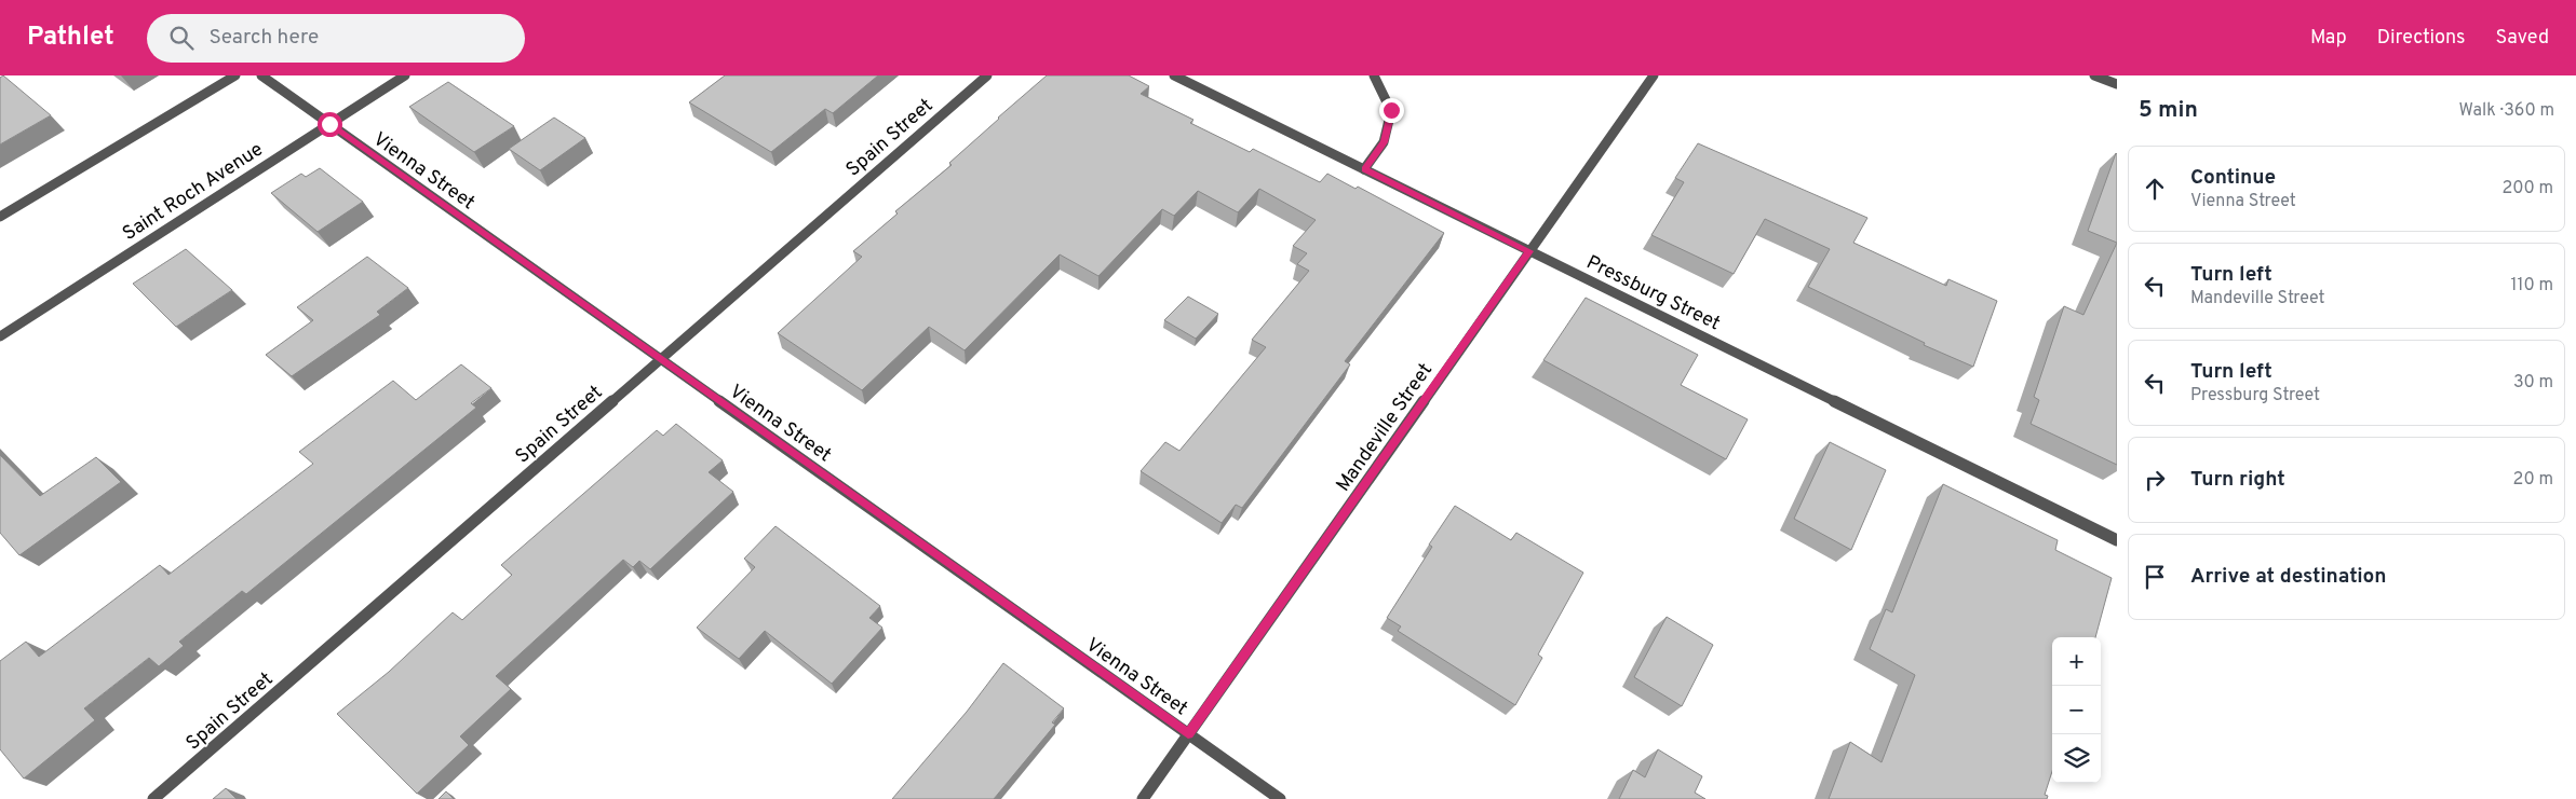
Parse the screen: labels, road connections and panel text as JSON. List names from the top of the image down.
{
  "streets": {
    "street": [
      "Spain Street",
      "Vienna Street",
      "Saint Roch Avenue",
      "Pressburg Street",
      "Mandeville Street"
    ]
  },
  "crossings": [
    ["Spain Street", "Vienna Street"],
    ["Vienna Street", "Saint Roch Avenue"],
    ["Vienna Street", "Mandeville Street"],
    ["Pressburg Street", "Mandeville Street"]
  ],
  "page": {
    "header": "Pathlet",
    "search": "Search here",
    "nav": ["Map", "Directions", "Saved"],
    "heading": ["5 min", "Walk · 360 m"],
    "list": [
      ["Continue", "Vienna Street", "200 m"],
      ["Turn left", "Mandeville Street", "110 m"],
      ["Turn left", "Pressburg Street", "30 m"],
      ["Turn right", "20 m"],
      "Arrive at destination"
    ],
    "map_buttons": ["+", "−"]
  }
}
